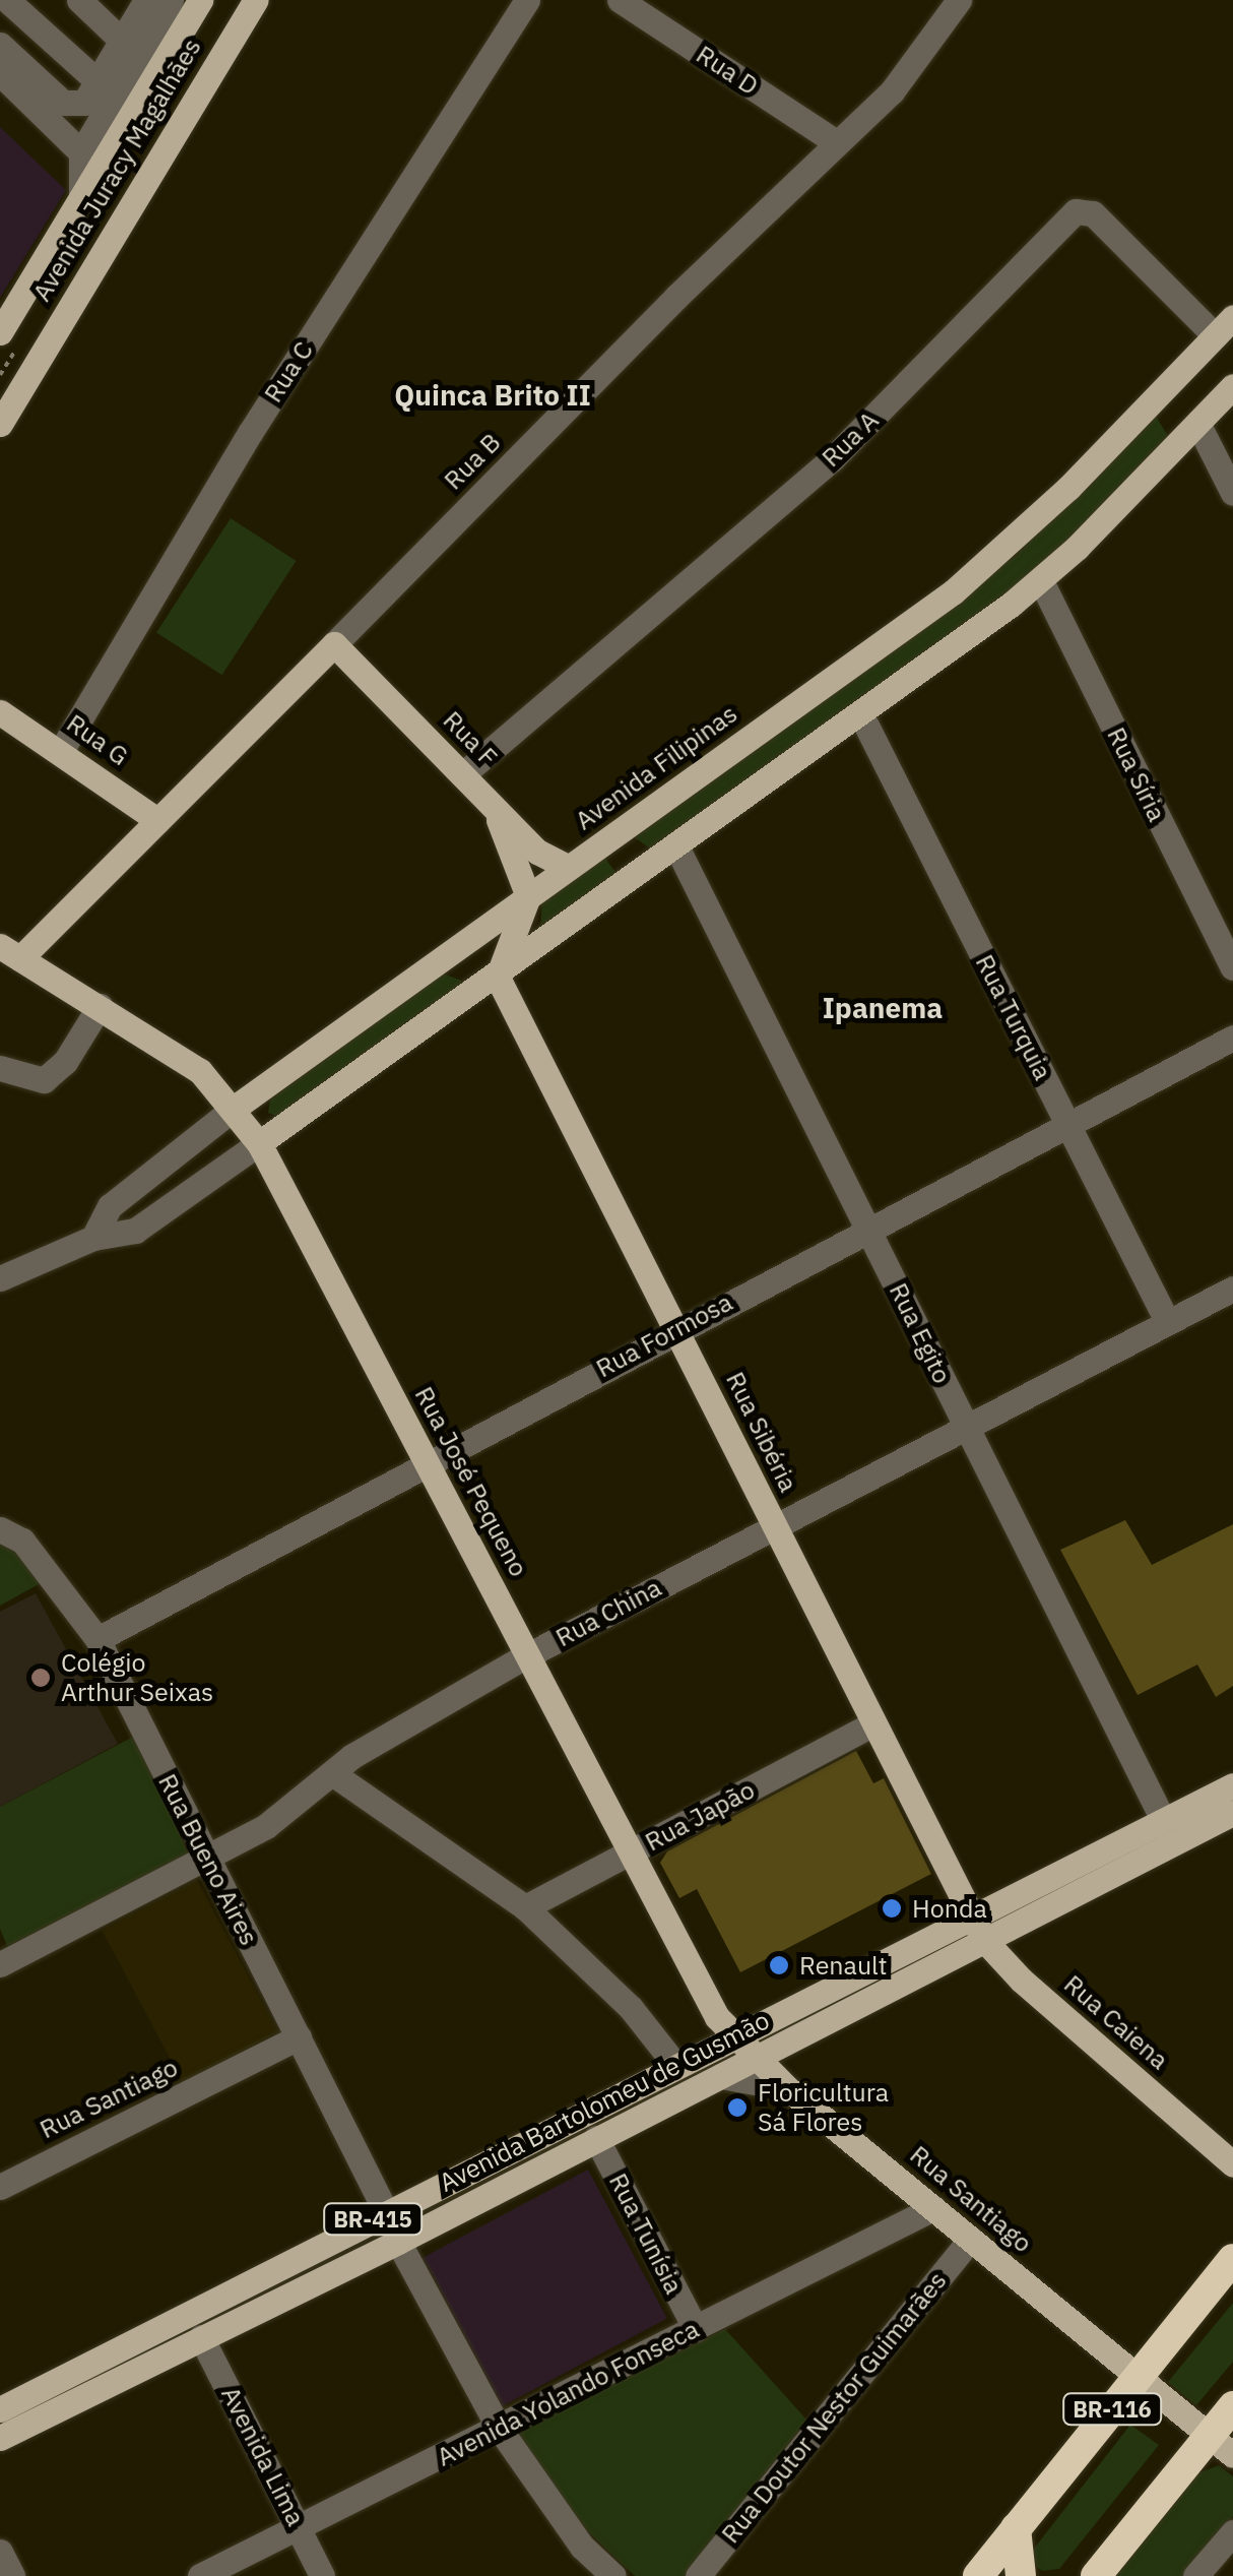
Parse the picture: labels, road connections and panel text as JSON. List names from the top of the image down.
{
  "streets": {
    "highway": ["BR-116"],
    "main road": [
      "Avenida Juracy Magalhães",
      "Rua B",
      "Rua F",
      "Rua G",
      "Avenida Filipinas",
      "Rua Sibéria",
      "Rua José Pequeno",
      "Rua Caiena",
      "Rua Santiago",
      "Avenida Bartolomeu de Gusmão",
      "BR-415"
    ],
    "street": [
      "Rua D",
      "Rua C",
      "Rua A",
      "Rua Síria",
      "Rua Turquia",
      "Rua Egito",
      "Rua Formosa",
      "Rua China",
      "Rua Japão",
      "Rua Bueno Aires",
      "Rua Tunísia",
      "Avenida Yolando Fonseca",
      "Rua Doutor Nestor Guimarães",
      "Avenida Lima"
    ]
  },
  "crossings": [
    ["Rua D", "Rua B"],
    ["Rua C", "Rua G"],
    ["Rua A", "Rua F"],
    ["Rua A", "Avenida Filipinas"],
    ["Rua B", "Rua F"],
    ["Rua B", "Rua G"],
    ["Rua B", "Rua José Pequeno"],
    ["Rua F", "Avenida Filipinas"],
    ["Avenida Filipinas", "Rua José Pequeno"],
    ["Rua Turquia", "Rua Formosa"],
    ["Rua Turquia", "Rua China"],
    ["Rua Egito", "Rua Formosa"],
    ["Rua Egito", "Rua China"],
    ["Rua Egito", "Avenida Bartolomeu de Gusmão"],
    ["Rua Formosa", "Rua Sibéria"],
    ["Rua Formosa", "Rua José Pequeno"],
    ["Rua Formosa", "Rua Bueno Aires"],
    ["Rua Sibéria", "Rua China"],
    ["Rua Sibéria", "Rua Japão"],
    ["Rua Sibéria", "Rua Caiena"],
    ["Rua Sibéria", "Avenida Bartolomeu de Gusmão"],
    ["Rua José Pequeno", "Rua China"],
    ["Rua José Pequeno", "Rua Japão"],
    ["Rua José Pequeno", "Rua Santiago"],
    ["Rua José Pequeno", "Avenida Bartolomeu de Gusmão"],
    ["Rua China", "Rua Bueno Aires"],
    ["Rua Bueno Aires", "Rua Santiago"],
    ["Rua Bueno Aires", "Avenida Bartolomeu de Gusmão"],
    ["Rua Caiena", "Avenida Bartolomeu de Gusmão"],
    ["Rua Santiago", "Avenida Bartolomeu de Gusmão"],
    ["Rua Santiago", "Avenida Yolando Fonseca"],
    ["Rua Santiago", "Rua Doutor Nestor Guimarães"],
    ["Rua Santiago", "BR-116"],
    ["Avenida Bartolomeu de Gusmão", "Rua Tunísia"],
    ["Avenida Bartolomeu de Gusmão", "Avenida Lima"],
    ["Rua Tunísia", "Avenida Yolando Fonseca"],
    ["Avenida Yolando Fonseca", "Avenida Lima"]
  ],
  "districts": ["Quinca Brito II", "Ipanema"],
  "places": [
    "Colégio Arthur Seixas",
    "Honda",
    "Renault",
    "Floricultura Sá Flores"
  ]
}
